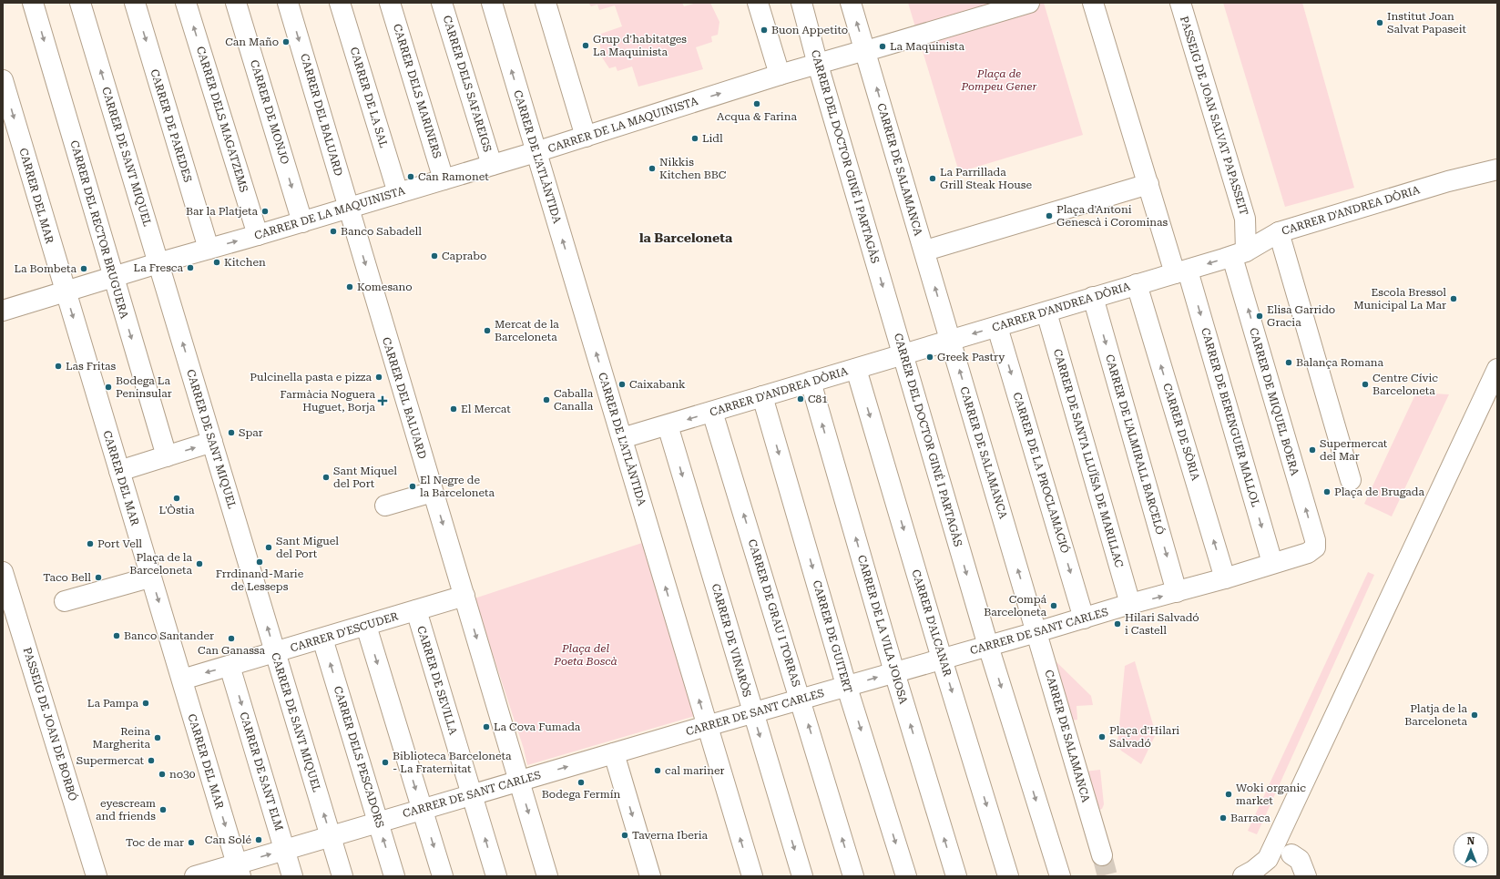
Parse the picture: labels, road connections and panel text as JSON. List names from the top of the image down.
{
  "streets": {
    "street": [
      "CARRER DELS SAFAREIGS",
      "CARRER DELS MARINERS",
      "CARRER DE LA SAL",
      "CARRER DE MONJO",
      "CARRER DEL BALUARD",
      "PASSEIG DE JOAN SALVAT PAPASSEIT",
      "CARRER DELS MAGATZEMS",
      "CARRER DE LA MAQUINISTA",
      "CARRER DE PAREDES",
      "CARRER DE SANT MIQUEL",
      "CARRER DE L'ATLÀNTIDA",
      "CARRER DEL DOCTOR GINÉ I PARTAGÀS",
      "CARRER DE SALAMANCA",
      "CARRER DEL MAR",
      "CARRER D'ANDREA DÒRIA",
      "CARRER DEL RECTOR BRUGUERA",
      "CARRER DE MIQUEL BOERA",
      "CARRER DE BERENGUER MALLOL",
      "CARRER DE SÒRIA",
      "CARRER DE L'ALMIRALL BARCELÓ",
      "CARRER DE SANTA LLUÏSA DE MARILLAC",
      "CARRER DE LA PROCLAMACIÓ",
      "CARRER DE GRAU I TORRAS",
      "CARRER D'ALCANAR",
      "CARRER DE LA VILA JOIOSA",
      "CARRER DE SANT CARLES",
      "CARRER D'ESCUDER",
      "CARRER DE GUITERT",
      "CARRER DE VINARÒS",
      "CARRER DE SEVILLA",
      "PASSEIG DE JOAN DE BORBÓ",
      "CARRER DELS PESCADORS",
      "CARRER DE SANT ELM"
    ]
  },
  "crossings": [
    ["CARRER DELS SAFAREIGS", "CARRER DE LA MAQUINISTA"],
    ["CARRER DELS MARINERS", "CARRER DE LA MAQUINISTA"],
    ["CARRER DE LA SAL", "CARRER DE LA MAQUINISTA"],
    ["CARRER DE MONJO", "CARRER DE LA MAQUINISTA"],
    ["CARRER DEL BALUARD", "CARRER DE LA MAQUINISTA"],
    ["CARRER DEL BALUARD", "CARRER DE SANT CARLES"],
    ["CARRER DEL BALUARD", "CARRER D'ESCUDER"],
    ["PASSEIG DE JOAN SALVAT PAPASSEIT", "CARRER D'ANDREA DÒRIA"],
    ["PASSEIG DE JOAN SALVAT PAPASSEIT", "CARRER DE MIQUEL BOERA"],
    ["CARRER DELS MAGATZEMS", "CARRER DE LA MAQUINISTA"],
    ["CARRER DE LA MAQUINISTA", "CARRER DE PAREDES"],
    ["CARRER DE LA MAQUINISTA", "CARRER DE SANT MIQUEL"],
    ["CARRER DE LA MAQUINISTA", "CARRER DE L'ATLÀNTIDA"],
    ["CARRER DE LA MAQUINISTA", "CARRER DEL DOCTOR GINÉ I PARTAGÀS"],
    ["CARRER DE LA MAQUINISTA", "CARRER DE SALAMANCA"],
    ["CARRER DE LA MAQUINISTA", "CARRER DEL MAR"],
    ["CARRER DE LA MAQUINISTA", "CARRER DEL RECTOR BRUGUERA"],
    ["CARRER DE SANT MIQUEL", "CARRER DE SANT CARLES"],
    ["CARRER DE SANT MIQUEL", "CARRER D'ESCUDER"],
    ["CARRER DE L'ATLÀNTIDA", "CARRER D'ANDREA DÒRIA"],
    ["CARRER DE L'ATLÀNTIDA", "CARRER DE SANT CARLES"],
    ["CARRER DEL DOCTOR GINÉ I PARTAGÀS", "CARRER D'ANDREA DÒRIA"],
    ["CARRER DEL DOCTOR GINÉ I PARTAGÀS", "CARRER DE SANT CARLES"],
    ["CARRER DE SALAMANCA", "CARRER D'ANDREA DÒRIA"],
    ["CARRER DE SALAMANCA", "CARRER DE SANT CARLES"],
    ["CARRER DEL MAR", "CARRER DE SANT CARLES"],
    ["CARRER DEL MAR", "CARRER D'ESCUDER"],
    ["CARRER D'ANDREA DÒRIA", "CARRER DE MIQUEL BOERA"],
    ["CARRER D'ANDREA DÒRIA", "CARRER DE BERENGUER MALLOL"],
    ["CARRER D'ANDREA DÒRIA", "CARRER DE SÒRIA"],
    ["CARRER D'ANDREA DÒRIA", "CARRER DE L'ALMIRALL BARCELÓ"],
    ["CARRER D'ANDREA DÒRIA", "CARRER DE SANTA LLUÏSA DE MARILLAC"],
    ["CARRER D'ANDREA DÒRIA", "CARRER DE LA PROCLAMACIÓ"],
    ["CARRER D'ANDREA DÒRIA", "CARRER DE GRAU I TORRAS"],
    ["CARRER D'ANDREA DÒRIA", "CARRER D'ALCANAR"],
    ["CARRER D'ANDREA DÒRIA", "CARRER DE LA VILA JOIOSA"],
    ["CARRER D'ANDREA DÒRIA", "CARRER DE GUITERT"],
    ["CARRER D'ANDREA DÒRIA", "CARRER DE VINARÒS"],
    ["CARRER DE MIQUEL BOERA", "CARRER DE SANT CARLES"],
    ["CARRER DE BERENGUER MALLOL", "CARRER DE SANT CARLES"],
    ["CARRER DE SÒRIA", "CARRER DE SANT CARLES"],
    ["CARRER DE L'ALMIRALL BARCELÓ", "CARRER DE SANT CARLES"],
    ["CARRER DE SANTA LLUÏSA DE MARILLAC", "CARRER DE SANT CARLES"],
    ["CARRER DE LA PROCLAMACIÓ", "CARRER DE SANT CARLES"],
    ["CARRER DE GRAU I TORRAS", "CARRER DE SANT CARLES"],
    ["CARRER D'ALCANAR", "CARRER DE SANT CARLES"],
    ["CARRER DE LA VILA JOIOSA", "CARRER DE SANT CARLES"],
    ["CARRER DE SANT CARLES", "CARRER DE GUITERT"],
    ["CARRER DE SANT CARLES", "CARRER DE VINARÒS"],
    ["CARRER DE SANT CARLES", "CARRER DE SEVILLA"],
    ["CARRER DE SANT CARLES", "CARRER DELS PESCADORS"],
    ["CARRER DE SANT CARLES", "CARRER DE SANT ELM"],
    ["CARRER D'ESCUDER", "CARRER DE SEVILLA"],
    ["CARRER D'ESCUDER", "CARRER DELS PESCADORS"],
    ["CARRER D'ESCUDER", "CARRER DE SANT ELM"]
  ],
  "one_way": [
    "CARRER DE MONJO",
    "CARRER DELS MAGATZEMS",
    "CARRER DE PAREDES",
    "CARRER DE SANT MIQUEL",
    "CARRER DE L'ATLÀNTIDA",
    "CARRER DEL DOCTOR GINÉ I PARTAGÀS",
    "CARRER DE SALAMANCA",
    "CARRER DEL MAR",
    "CARRER DEL RECTOR BRUGUERA",
    "CARRER DE L'ALMIRALL BARCELÓ",
    "CARRER DE LA PROCLAMACIÓ",
    "CARRER DE GRAU I TORRAS",
    "CARRER D'ALCANAR",
    "CARRER DE LA VILA JOIOSA",
    "CARRER DE GUITERT",
    "CARRER DE VINARÒS"
  ],
  "districts": ["la Barceloneta"],
  "parks": ["Plaça de Pompeu Gener", "Plaça del Poeta Boscà"],
  "places": {
    "other": [
      "Institut Joan Salvat Papaseit",
      "Buon Appetito",
      "Can Maño",
      "Grup d'habitatges La Maquinista",
      "La Maquinista",
      "Acqua & Farina",
      "Lidl",
      "Nikkis Kitchen BBC",
      "Can Ramonet",
      "La Parrillada Grill Steak House",
      "Bar la Platjeta",
      "Plaça d'Antoni Genescà i Corominas",
      "Banco Sabadell",
      "Caprabo",
      "Kitchen",
      "La Fresca",
      "La Bombeta",
      "Komesano",
      "Escola Bressol Municipal La Mar",
      "Elisa Garrido Gracia",
      "Mercat de la Barceloneta",
      "Greek Pastry",
      "Balança Romana",
      "Las Fritas",
      "Pulcinella pasta e pizza",
      "Caixabank",
      "Centre Cívic Barceloneta",
      "Bodega La Peninsular",
      "C81",
      "Caballa Canalla",
      "El Mercat",
      "Spar",
      "Supermercat del Mar",
      "Sant Miquel del Port",
      "El Negre de la Barceloneta",
      "Plaça de Brugada",
      "L'Òstia",
      "Port Vell",
      "Sant Miguel del Port",
      "Frrdinand-Marie de Lesseps",
      "Plaça de la Barceloneta",
      "Taco Bell",
      "Compá Barceloneta",
      "Hilari Salvadó i Castell",
      "Banco Santander",
      "Can Ganassa",
      "La Pampa",
      "Platja de la Barceloneta",
      "La Cova Fumada",
      "Plaça d'Hilari Salvadó",
      "Reina Margherita",
      "Supermercat",
      "Biblioteca Barceloneta - La Fraternitat",
      "cal mariner",
      "no30",
      "Bodega Fermín",
      "Woki organic market",
      "eyescream and friends",
      "Barraca",
      "Taverna Iberia",
      "Can Solé",
      "Toc de mar"
    ],
    "health": ["Farmàcia Noguera Huguet, Borja"]
  },
  "north": "top"
}
